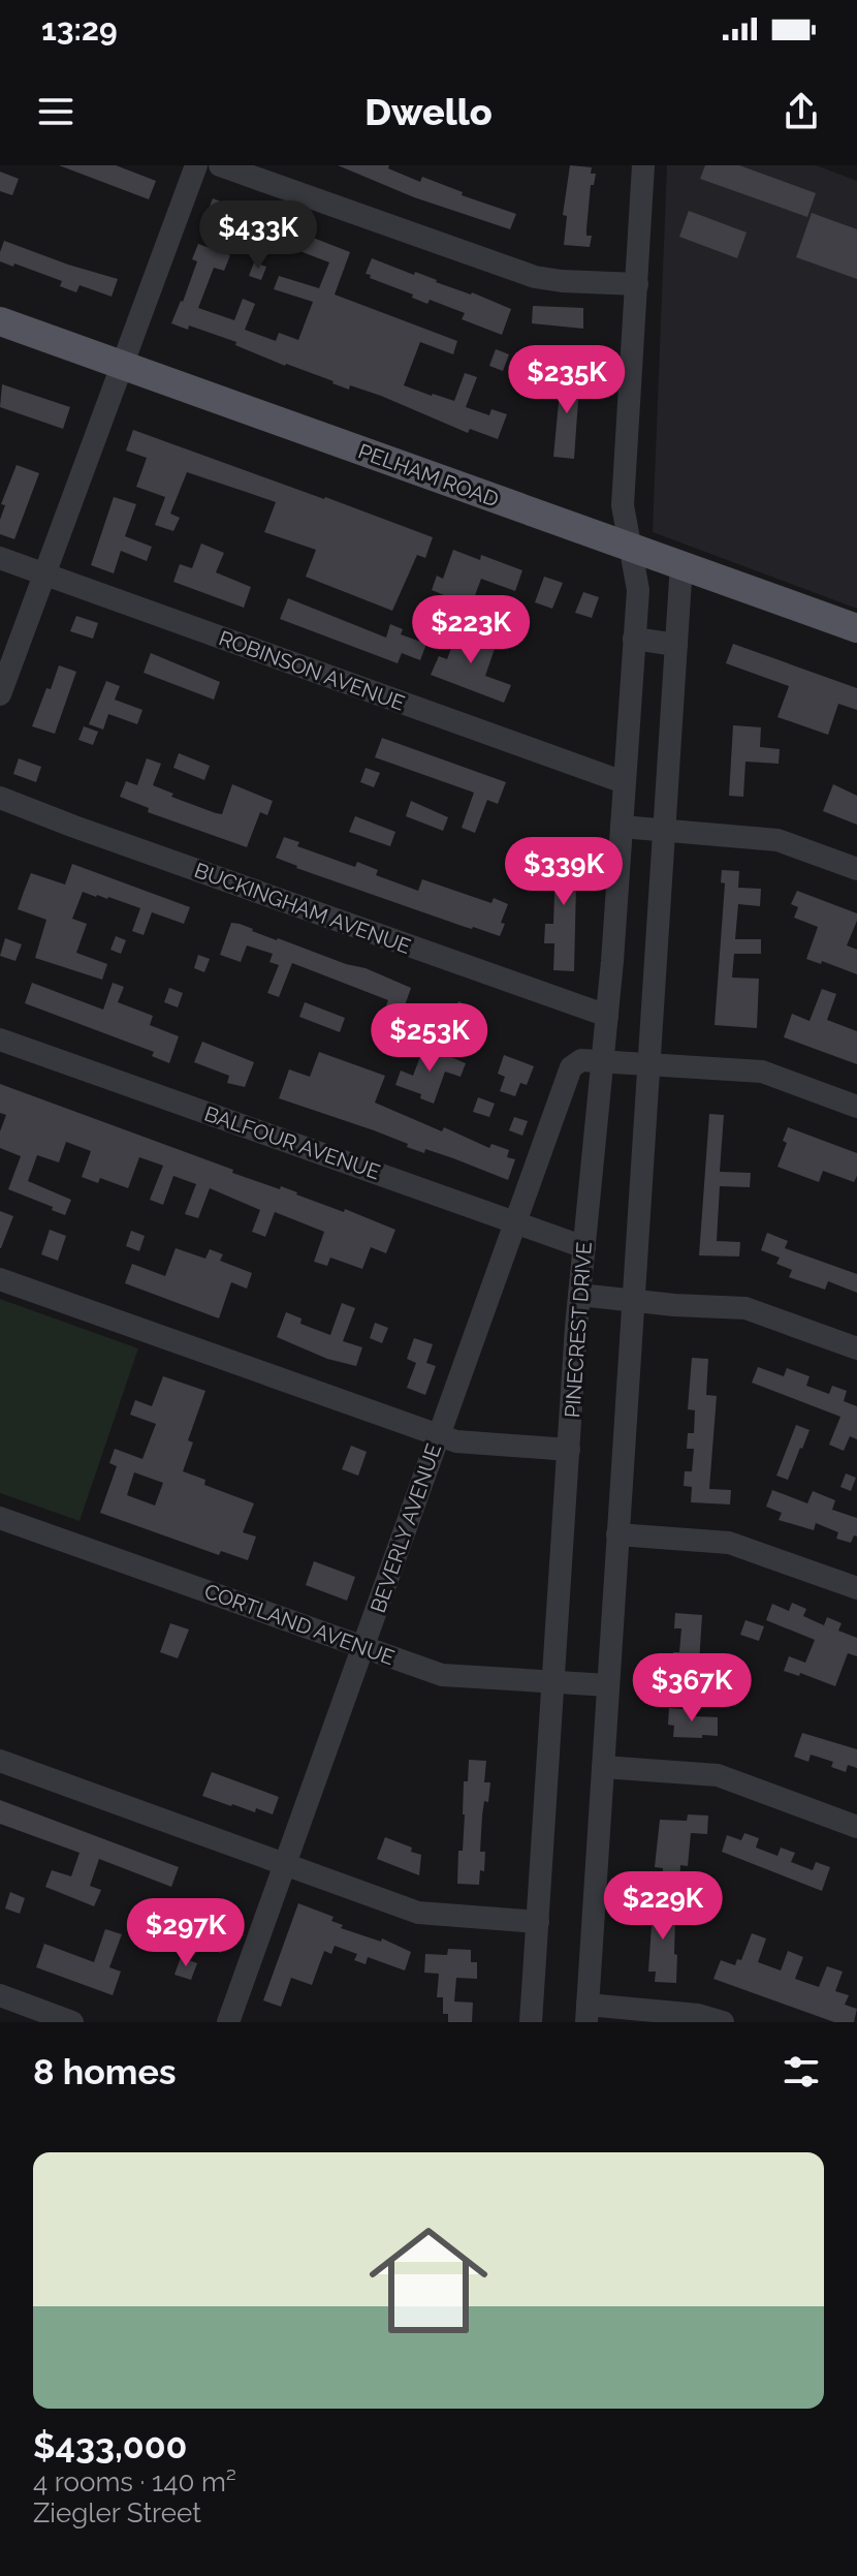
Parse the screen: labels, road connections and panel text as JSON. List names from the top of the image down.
{
  "streets": {
    "main road": ["PELHAM ROAD"],
    "street": [
      "ROBINSON AVENUE",
      "BUCKINGHAM AVENUE",
      "BALFOUR AVENUE",
      "PINECREST DRIVE",
      "BEVERLY AVENUE",
      "CORTLAND AVENUE"
    ]
  },
  "crossings": [
    ["PELHAM ROAD", "PINECREST DRIVE"],
    ["ROBINSON AVENUE", "PINECREST DRIVE"],
    ["BUCKINGHAM AVENUE", "PINECREST DRIVE"],
    ["BALFOUR AVENUE", "PINECREST DRIVE"],
    ["BALFOUR AVENUE", "BEVERLY AVENUE"],
    ["PINECREST DRIVE", "BEVERLY AVENUE"],
    ["PINECREST DRIVE", "CORTLAND AVENUE"],
    ["BEVERLY AVENUE", "CORTLAND AVENUE"]
  ],
  "page": {
    "status": "13:29",
    "header": "Dwello",
    "price": [
      "$433K",
      "$235K",
      "$223K",
      "$339K",
      "$253K",
      "$367K",
      "$229K",
      "$297K"
    ],
    "heading": "8 homes",
    "list": [
      {
        "name": "$433,000",
        "note": "4 rooms · 140 m² · Ziegler Street"
      }
    ]
  }
}
